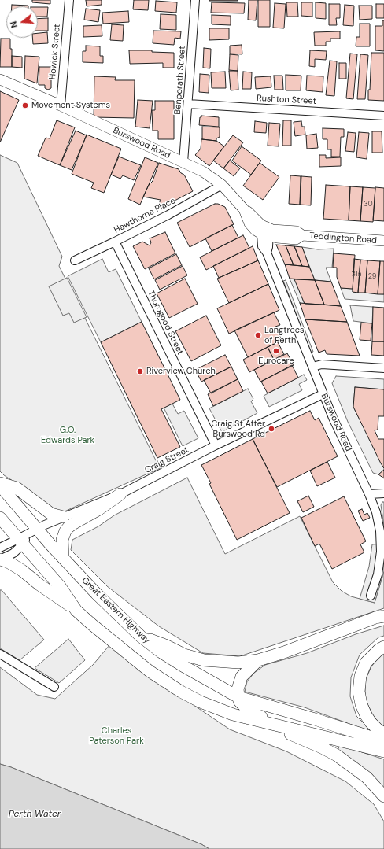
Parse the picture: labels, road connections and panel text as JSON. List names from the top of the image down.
{
  "streets": {
    "highway": ["Great Eastern Highway"],
    "main road": ["Burswood Road", "Teddington Road"],
    "street": [
      "Howick Street",
      "Benporath Street",
      "Rushton Street",
      "Hawthorne Place",
      "Thorogood Street",
      "Craig Street"
    ]
  },
  "crossings": [
    ["Howick Street", "Burswood Road"],
    ["Benporath Street", "Rushton Street"],
    ["Benporath Street", "Burswood Road"],
    ["Burswood Road", "Hawthorne Place"],
    ["Burswood Road", "Teddington Road"],
    ["Burswood Road", "Craig Street"],
    ["Hawthorne Place", "Thorogood Street"],
    ["Thorogood Street", "Craig Street"],
    ["Craig Street", "Great Eastern Highway"]
  ],
  "water": ["Perth Water"],
  "parks": ["G.O. Edwards Park", "Charles Paterson Park"],
  "places": [
    "Movement Systems",
    "Langtrees of Perth",
    "Eurocare",
    "Riverview Church",
    "Craig St After Burswood Rd"
  ],
  "house_numbers": ["30", "31a", "29"],
  "north": "left"
}
